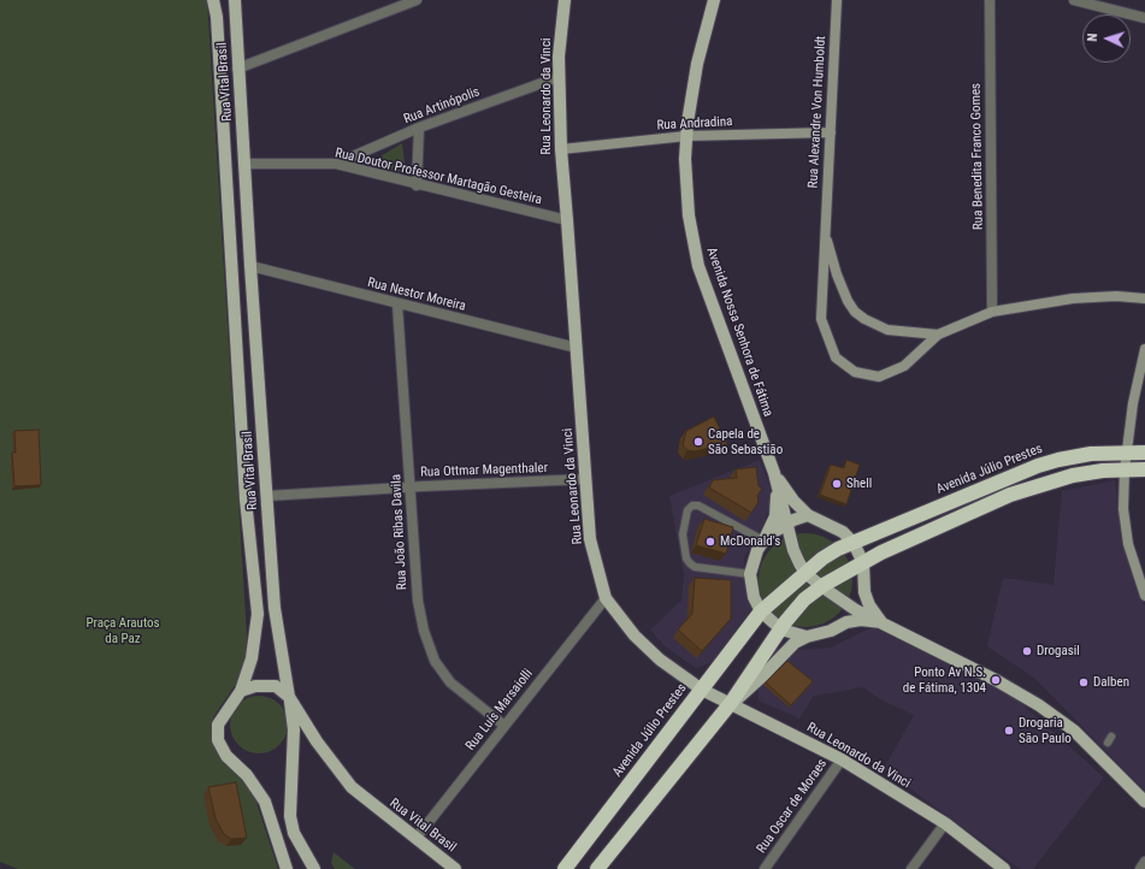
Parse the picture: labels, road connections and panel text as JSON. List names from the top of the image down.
{
  "streets": {
    "highway": ["Avenida Júlio Prestes"],
    "main road": ["Rua Vital Brasil", "Rua Leonardo da Vinci", "Avenida Nossa Senhora de Fátima"],
    "street": [
      "Rua Artinópolis",
      "Rua Alexandre Von Humboldt",
      "Rua Andradina",
      "Rua Benedita Franco Gomes",
      "Rua Doutor Professor Martagão Gesteira",
      "Rua Nestor Moreira",
      "Rua Ottmar Magenthaler",
      "Rua João Ribas Davila",
      "Rua Luís Marsaiolli",
      "Rua Oscar de Moraes"
    ]
  },
  "crossings": [
    ["Rua Vital Brasil", "Rua Doutor Professor Martagão Gesteira"],
    ["Rua Vital Brasil", "Rua Nestor Moreira"],
    ["Rua Vital Brasil", "Rua Ottmar Magenthaler"],
    ["Rua Vital Brasil", "Rua Luís Marsaiolli"],
    ["Rua Leonardo da Vinci", "Rua Artinópolis"],
    ["Rua Leonardo da Vinci", "Rua Andradina"],
    ["Rua Leonardo da Vinci", "Rua Doutor Professor Martagão Gesteira"],
    ["Rua Leonardo da Vinci", "Rua Nestor Moreira"],
    ["Rua Leonardo da Vinci", "Avenida Júlio Prestes"],
    ["Rua Leonardo da Vinci", "Rua Ottmar Magenthaler"],
    ["Rua Leonardo da Vinci", "Rua Luís Marsaiolli"],
    ["Rua Leonardo da Vinci", "Rua Oscar de Moraes"],
    ["Rua Artinópolis", "Rua Doutor Professor Martagão Gesteira"],
    ["Rua Alexandre Von Humboldt", "Rua Andradina"],
    ["Rua Alexandre Von Humboldt", "Rua Benedita Franco Gomes"],
    ["Rua Andradina", "Avenida Nossa Senhora de Fátima"],
    ["Rua Nestor Moreira", "Rua João Ribas Davila"],
    ["Avenida Nossa Senhora de Fátima", "Avenida Júlio Prestes"],
    ["Rua Ottmar Magenthaler", "Rua João Ribas Davila"],
    ["Rua João Ribas Davila", "Rua Luís Marsaiolli"]
  ],
  "parks": ["Praça Arautos da Paz"],
  "places": [
    "Capela de São Sebastião",
    "Shell",
    "McDonald's",
    "Drogasil",
    "Ponto Av N.S. de Fátima, 1304",
    "Dalben",
    "Drogaria São Paulo"
  ],
  "north": "left"
}
